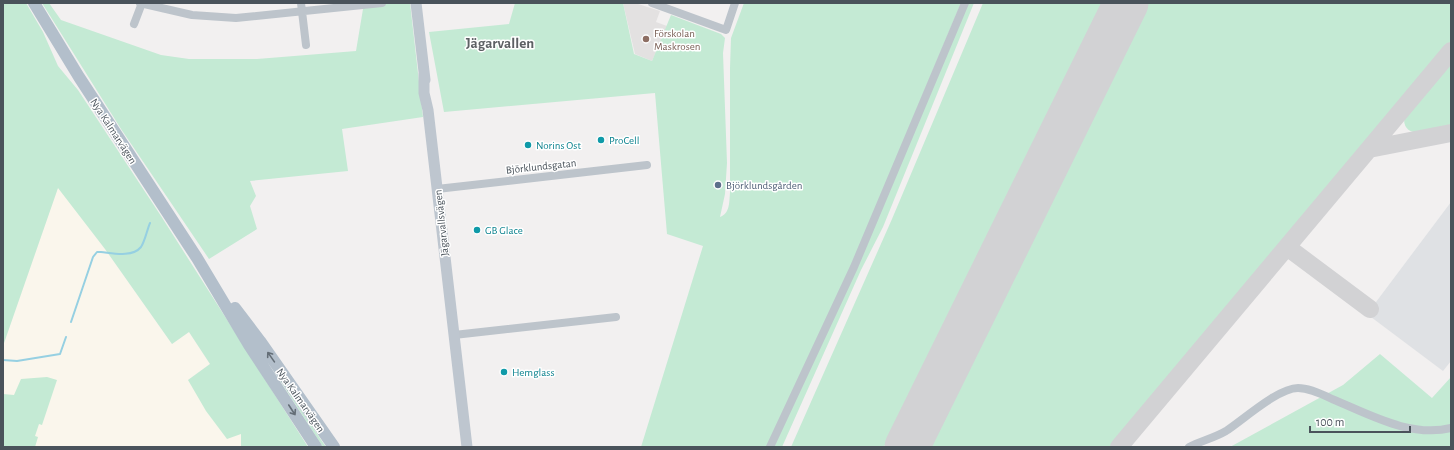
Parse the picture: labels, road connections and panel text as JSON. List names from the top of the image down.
{
  "streets": {
    "main road": ["Nya Kalmarvägen"],
    "street": ["Björklundsgatan", "Jägarvallsvägen"]
  },
  "crossings": [
    ["Björklundsgatan", "Jägarvallsvägen"]
  ],
  "districts": ["Jägarvallen"],
  "places": [
    "Förskolan Maskrosen",
    "ProCell",
    "Norins Ost",
    "Björklundsgården",
    "GB Glace",
    "Hemglass"
  ],
  "scale_bar": "100 m"
}
